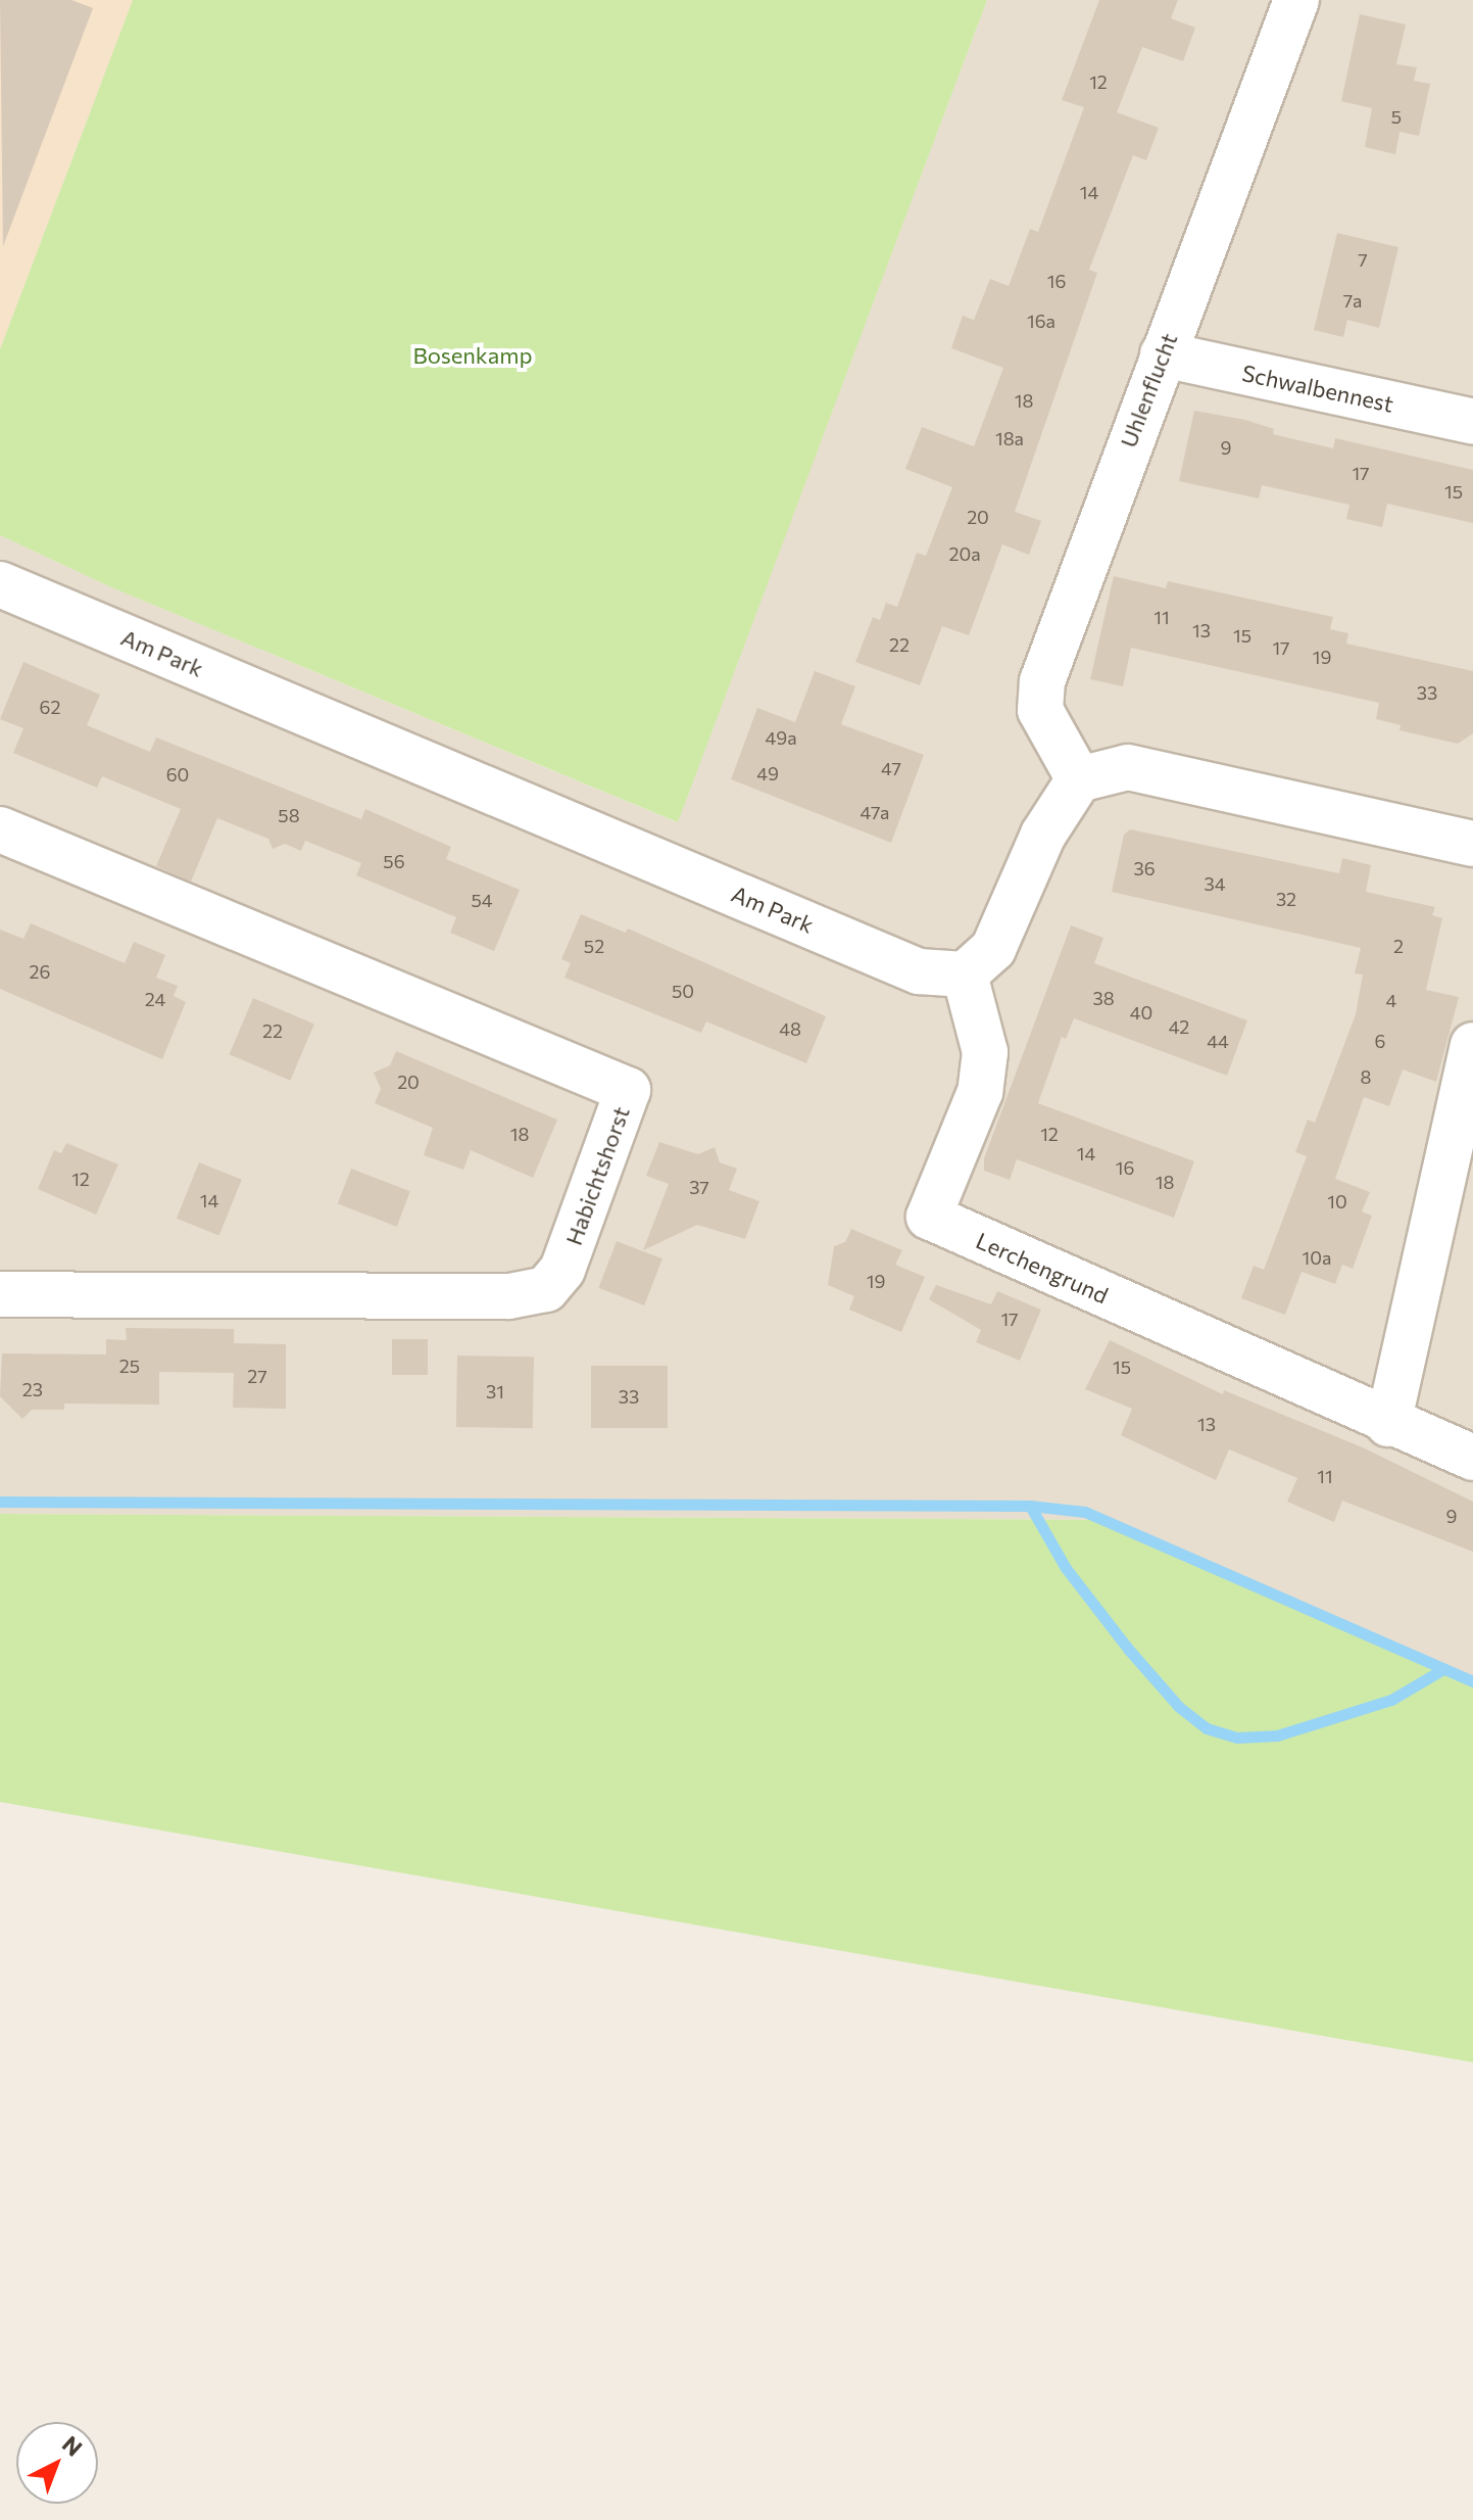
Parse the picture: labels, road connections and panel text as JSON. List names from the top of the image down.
{
  "streets": {
    "street": [
      "Schwalbennest",
      "Uhlenflucht",
      "Am Park",
      "Habichtshorst",
      "Lerchengrund"
    ]
  },
  "crossings": [
    ["Schwalbennest", "Uhlenflucht"],
    ["Am Park", "Lerchengrund"]
  ],
  "parks": ["Bosenkamp"],
  "house_numbers": [
    "12",
    "5",
    "14",
    "7",
    "16",
    "7a",
    "16a",
    "18",
    "18a",
    "9",
    "17",
    "15",
    "20",
    "20a",
    "11",
    "13",
    "15",
    "22",
    "17",
    "19",
    "33",
    "62",
    "49a",
    "47",
    "49",
    "60",
    "47a",
    "58",
    "56",
    "36",
    "34",
    "32",
    "54",
    "52",
    "2",
    "26",
    "50",
    "38",
    "24",
    "4",
    "40",
    "42",
    "48",
    "22",
    "44",
    "6",
    "8",
    "20",
    "18",
    "12",
    "14",
    "16",
    "12",
    "18",
    "37",
    "14",
    "10",
    "10a",
    "19",
    "17",
    "25",
    "15",
    "27",
    "23",
    "31",
    "33",
    "13",
    "11",
    "9"
  ],
  "north": "top right"
}
